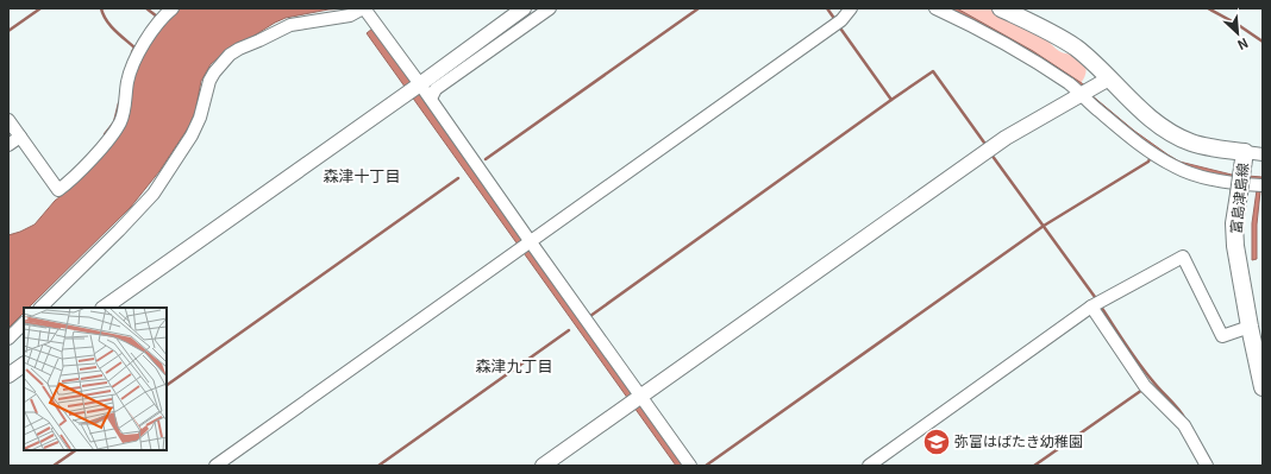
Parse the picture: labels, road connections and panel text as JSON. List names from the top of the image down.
{
  "streets": {
    "main road": ["富島津島線"]
  },
  "districts": ["森津十丁目", "森津九丁目"],
  "places": {
    "school or university": ["弥富はばたき幼稚園"]
  },
  "north": "bottom right"
}
